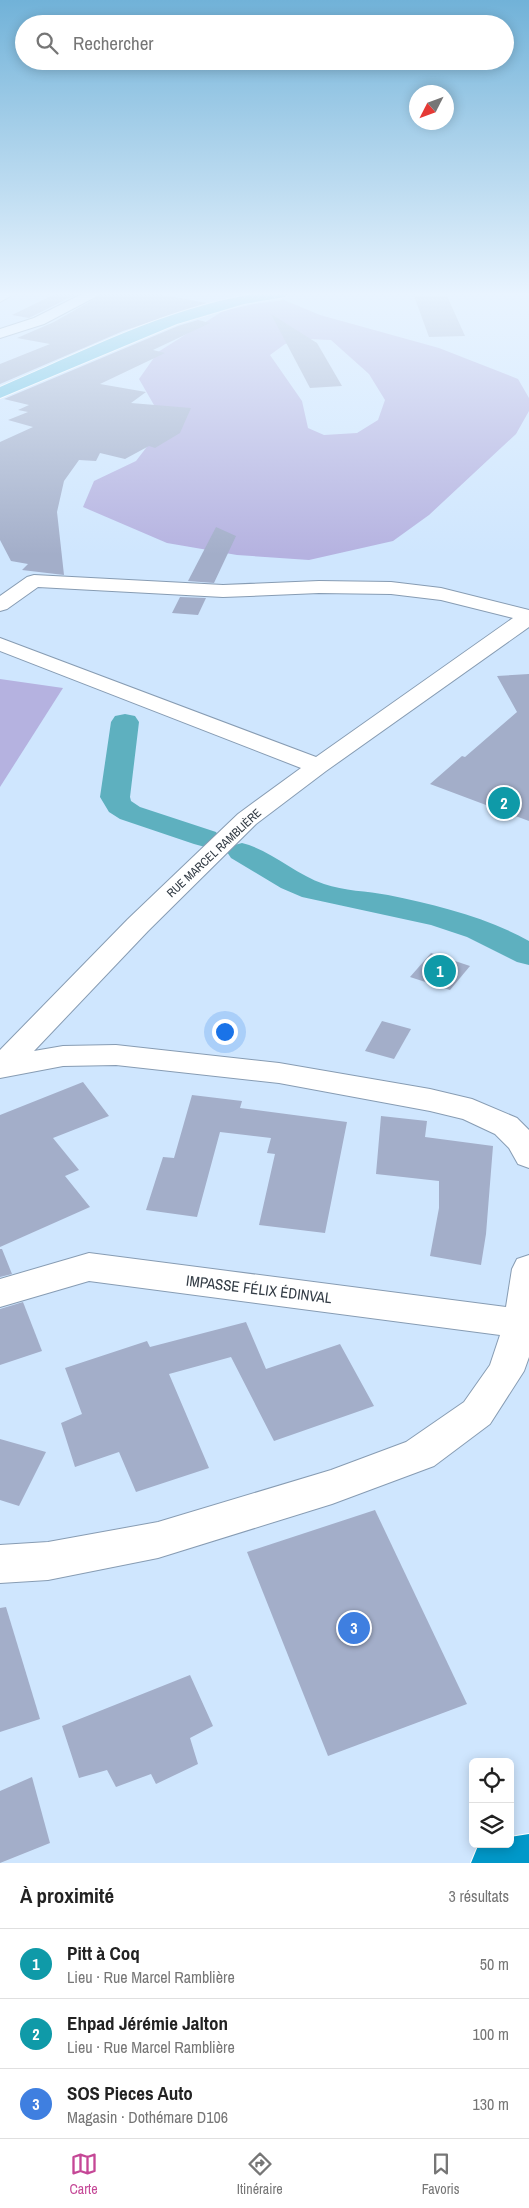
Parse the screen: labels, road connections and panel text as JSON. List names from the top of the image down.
{
  "streets": {
    "street": ["RUE MARCEL RAMBLIÈRE", "IMPASSE FÉLIX ÉDINVAL"]
  },
  "north": "bottom left",
  "page": {
    "search": "Rechercher",
    "pins": ["2", "1", "3"],
    "heading": ["À proximité", "3 résultats"],
    "list": [
      {
        "mark": "1",
        "name": "Pitt à Coq",
        "note": "Lieu · Rue Marcel Ramblière",
        "value": "50 m"
      },
      {
        "mark": "2",
        "name": "Ehpad Jérémie Jalton",
        "note": "Lieu · Rue Marcel Ramblière",
        "value": "100 m"
      },
      {
        "mark": "3",
        "name": "SOS Pieces Auto",
        "note": "Magasin · Dothémare D106",
        "value": "130 m"
      }
    ],
    "nav": ["Carte", "Itinéraire", "Favoris"]
  }
}
